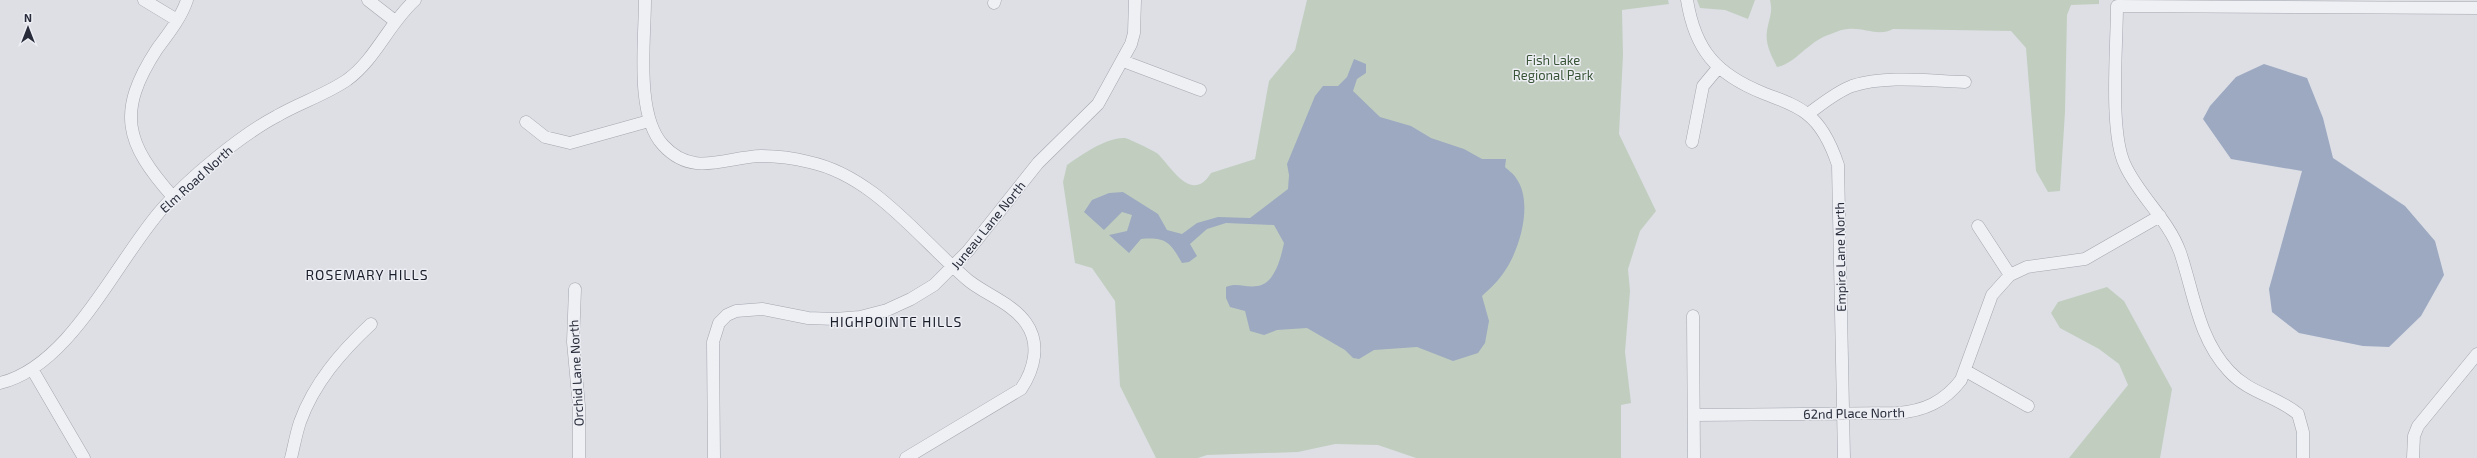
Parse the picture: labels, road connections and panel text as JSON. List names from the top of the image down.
{
  "streets": {
    "street": [
      "Elm Road North",
      "Juneau Lane North",
      "Empire Lane North",
      "Orchid Lane North",
      "62nd Place North"
    ]
  },
  "crossings": [
    ["Empire Lane North", "62nd Place North"]
  ],
  "districts": ["ROSEMARY HILLS", "HIGHPOINTE HILLS"],
  "parks": ["Fish Lake Regional Park"],
  "north": "top"
}
